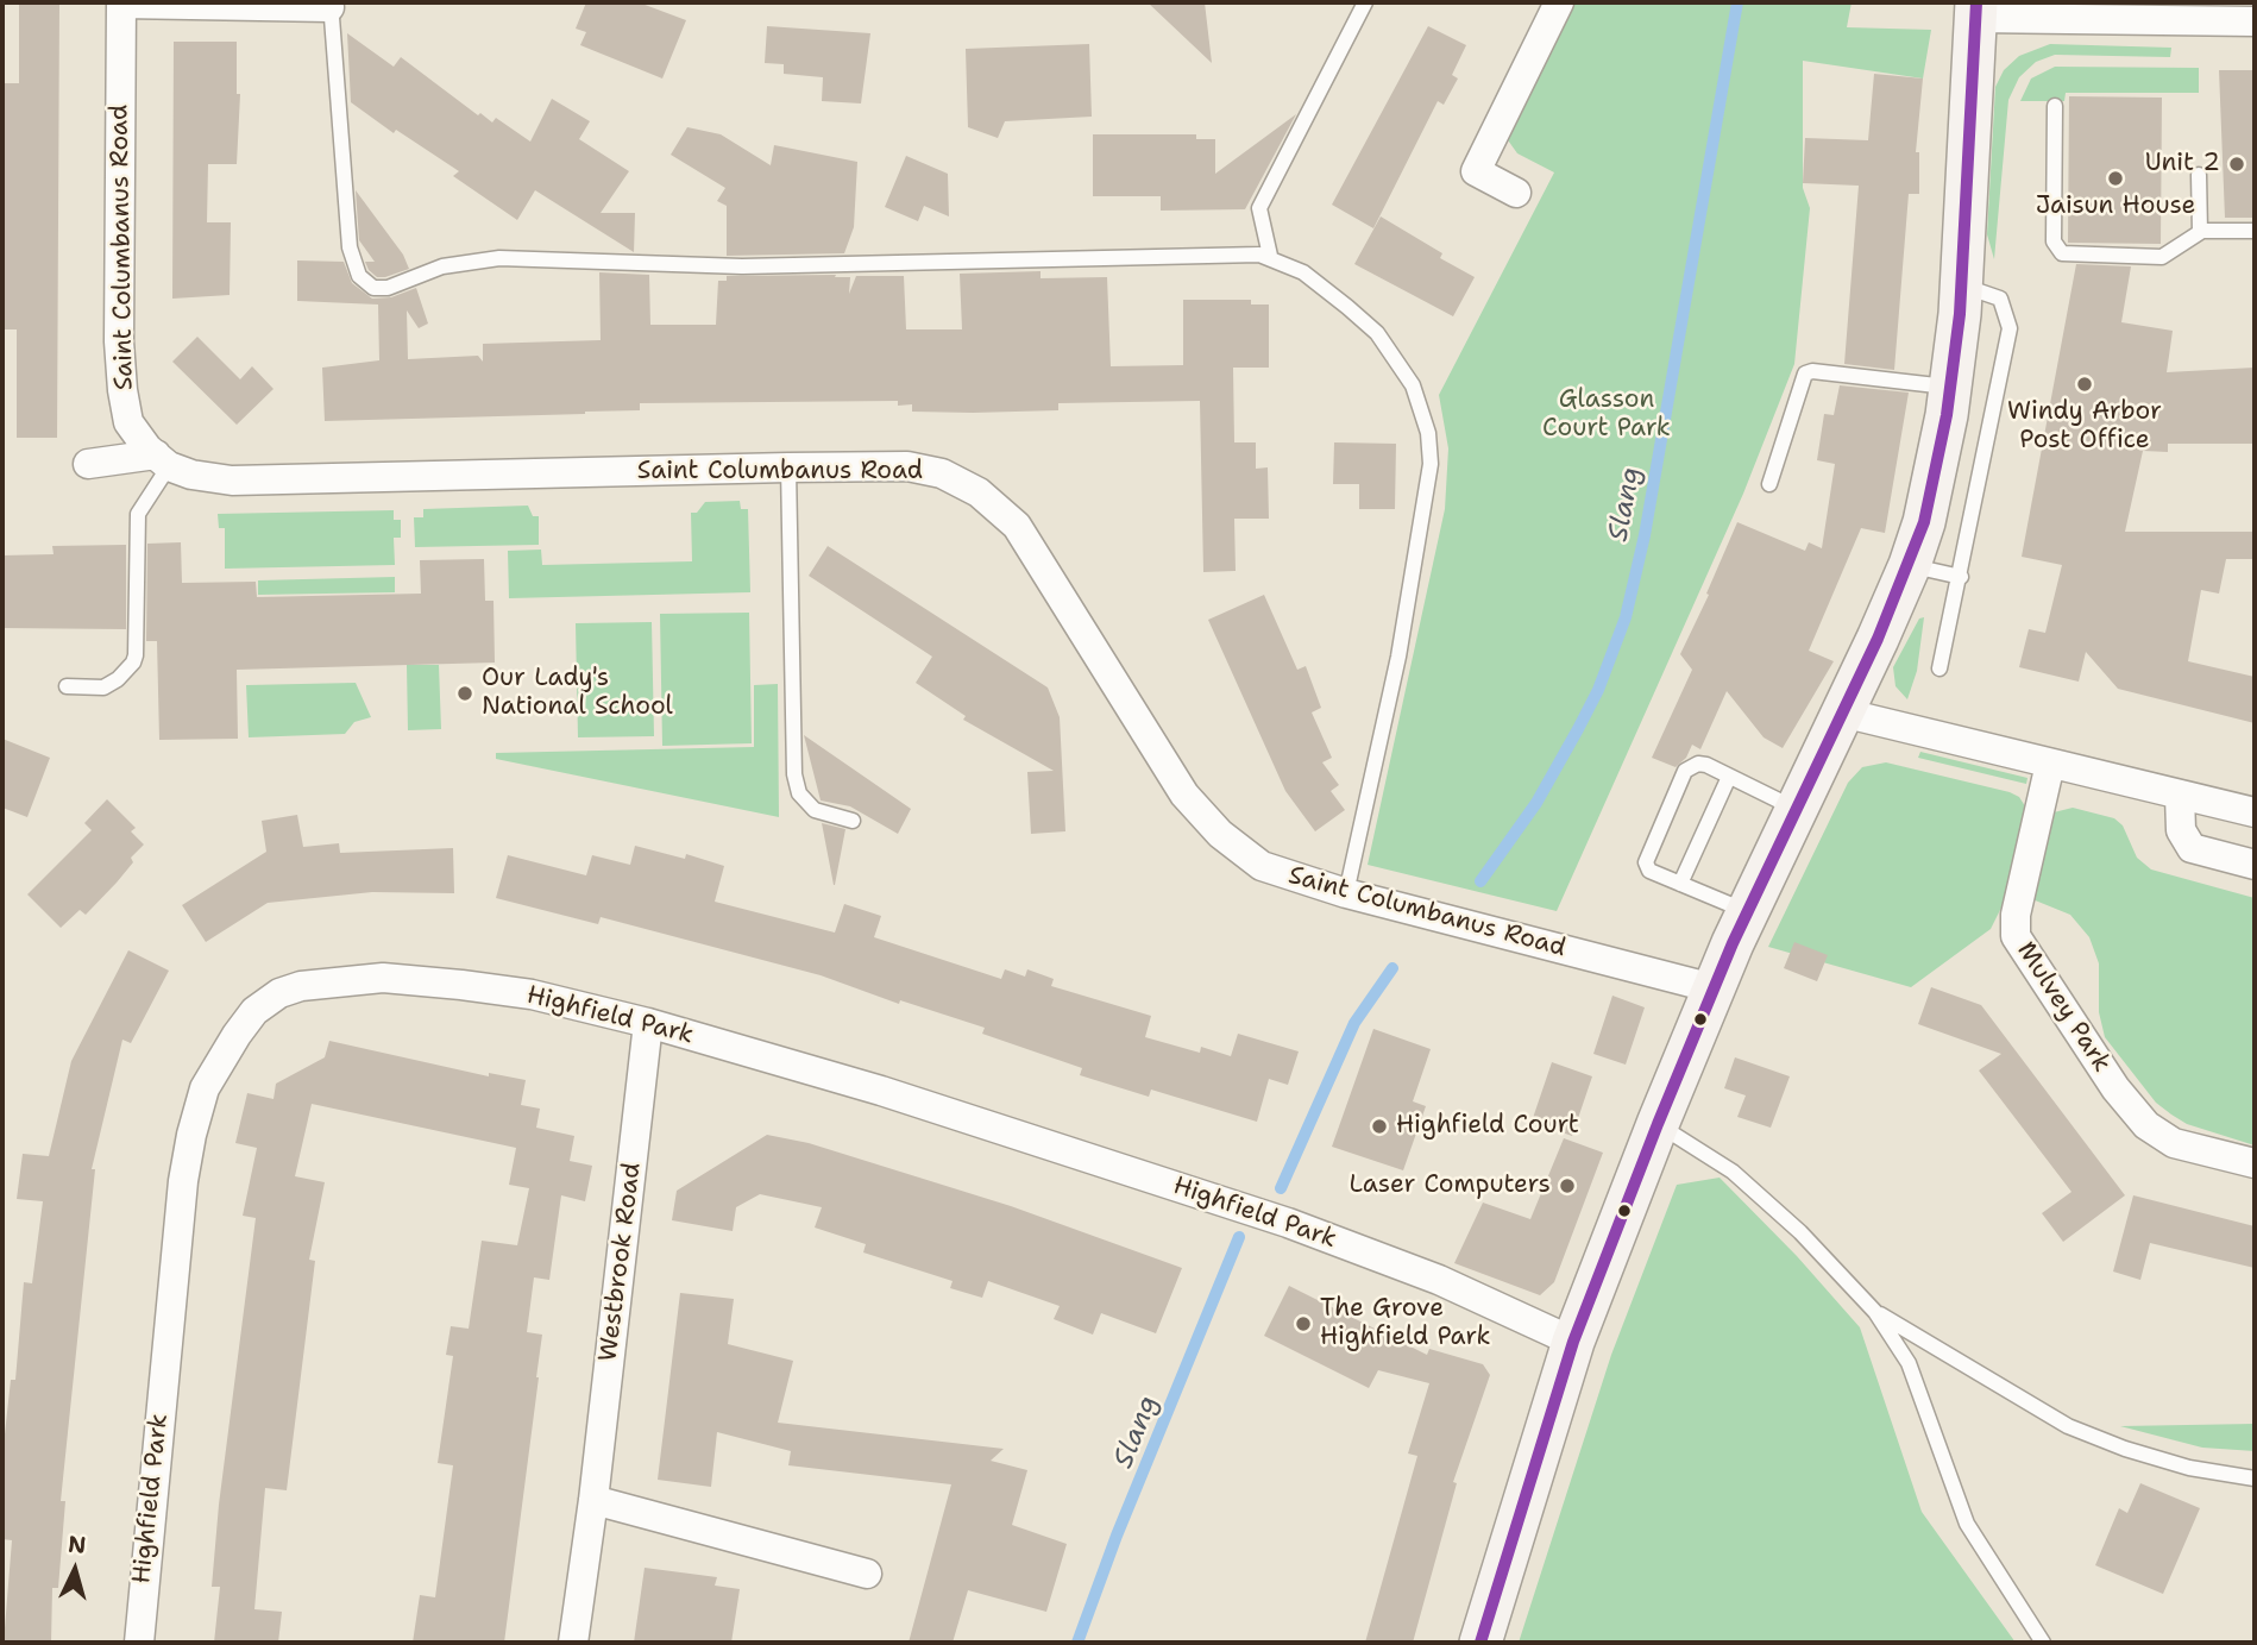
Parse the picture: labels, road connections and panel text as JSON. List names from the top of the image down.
{
  "streets": {
    "street": [
      "Saint Columbanus Road",
      "Mulvey Park",
      "Highfield Park",
      "Westbrook Road"
    ]
  },
  "crossings": [
    ["Highfield Park", "Westbrook Road"]
  ],
  "water": ["Slang"],
  "parks": ["Glasson Court Park"],
  "places": [
    "Unit 2",
    "Jaisun House",
    "Windy Arbor Post Office",
    "Our Lady's National School",
    "Highfield Court",
    "Laser Computers",
    "The Grove Highfield Park"
  ],
  "north": "top"
}
